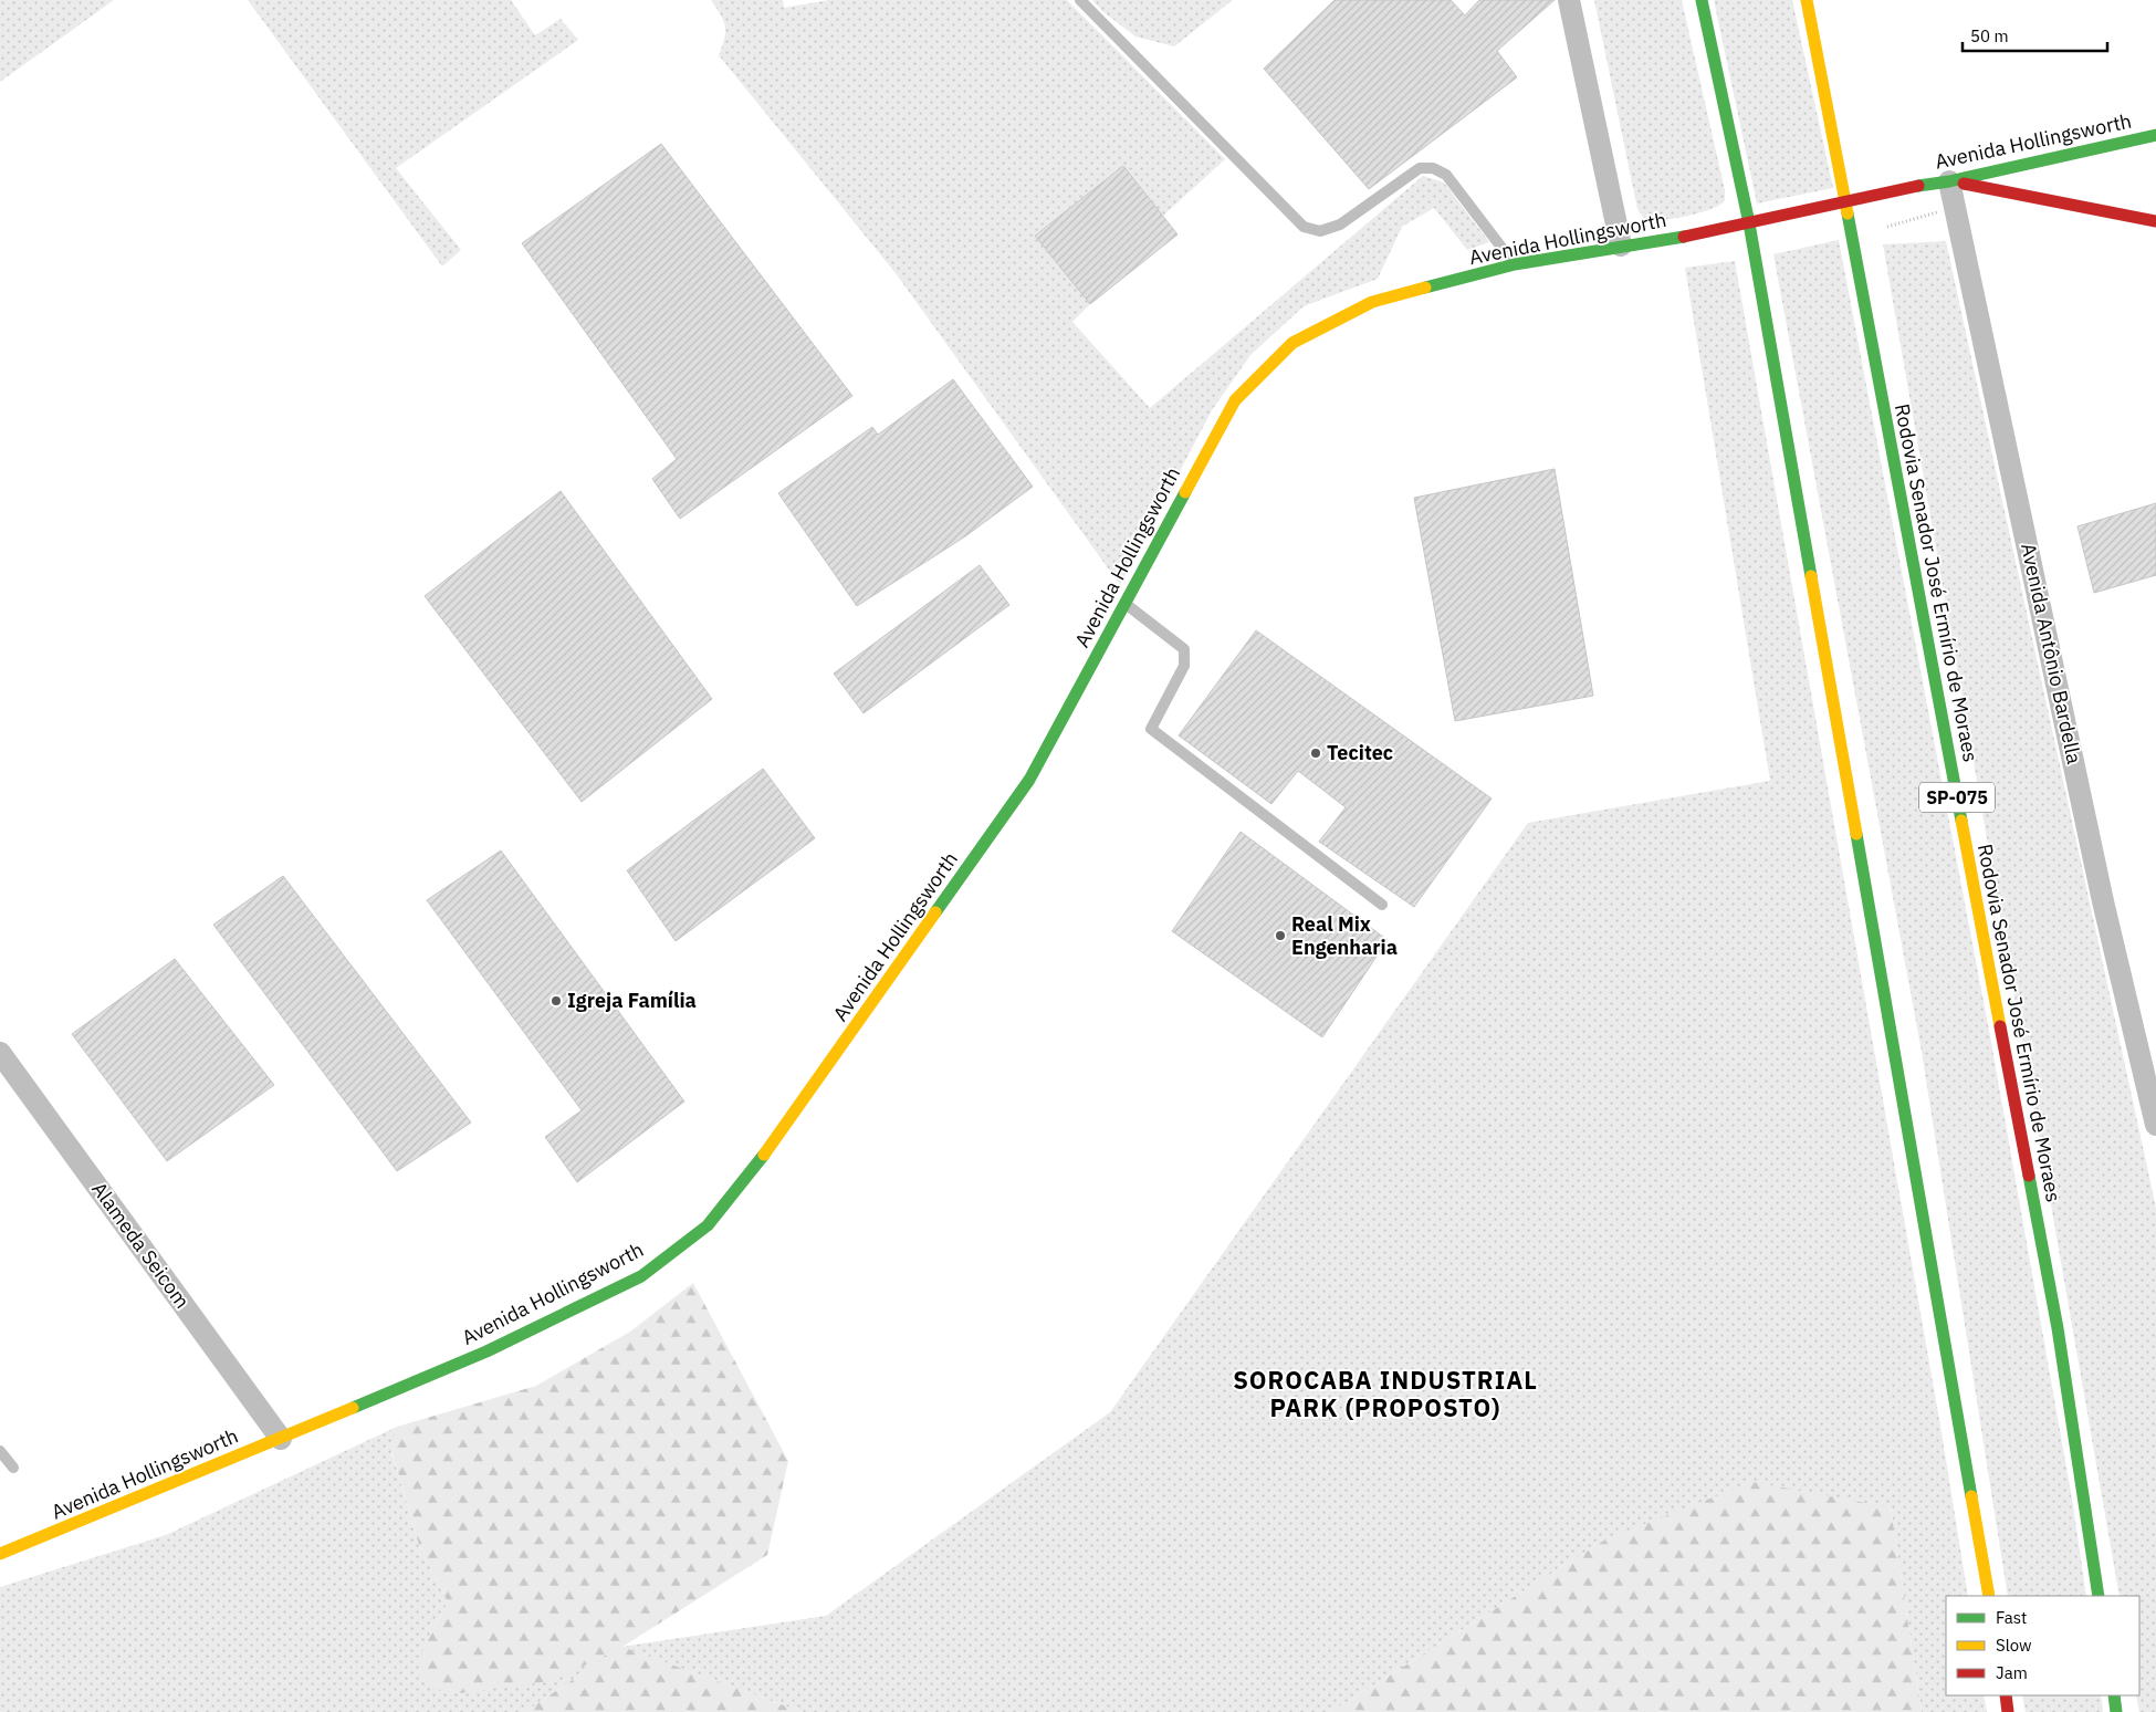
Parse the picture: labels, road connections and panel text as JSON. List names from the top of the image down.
{
  "streets": {
    "main road": ["Avenida Hollingsworth", "Rodovia Senador José Ermírio de Moraes", "SP-075"],
    "street": ["Avenida Antônio Bardella", "Alameda Seicom"]
  },
  "crossings": [
    ["Avenida Hollingsworth", "Avenida Antônio Bardella"],
    ["Avenida Hollingsworth", "Alameda Seicom"]
  ],
  "districts": ["SOROCABA INDUSTRIAL PARK (PROPOSTO)"],
  "places": ["Tecitec", "Real Mix Engenharia", "Igreja Família"],
  "legend": ["Fast", "Slow", "Jam"],
  "scale_bar": "50 m"
}
